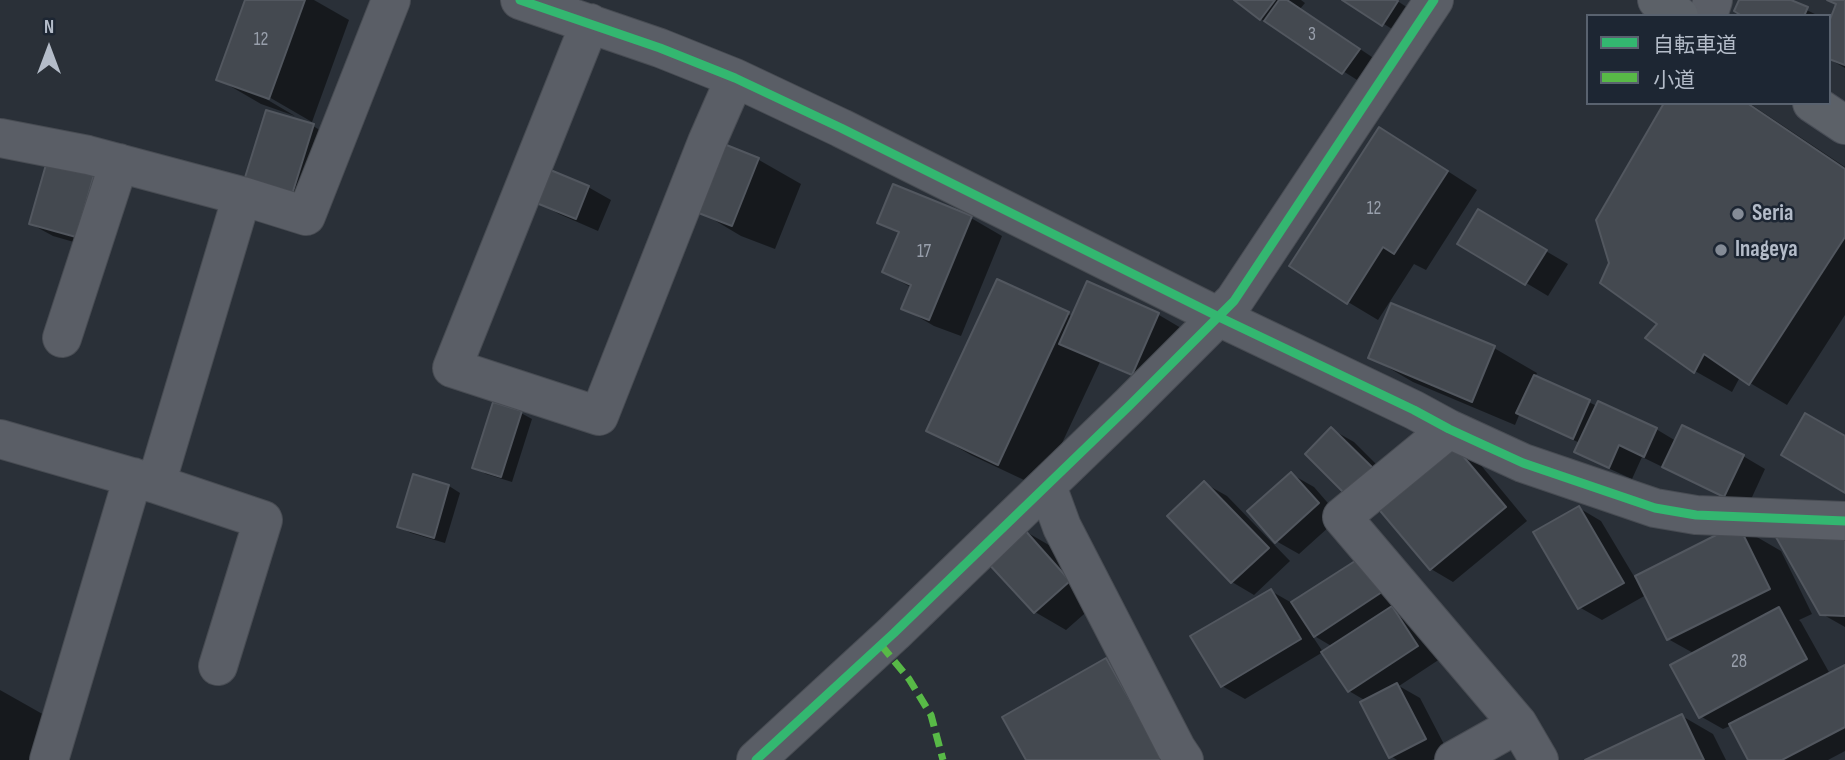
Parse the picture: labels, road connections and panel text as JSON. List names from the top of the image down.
{
  "places": ["Seria", "Inageya"],
  "house_numbers": [
    "3",
    "12",
    "12",
    "17",
    "28"
  ],
  "legend": ["自転車道", "小道"],
  "north": "top"
}
